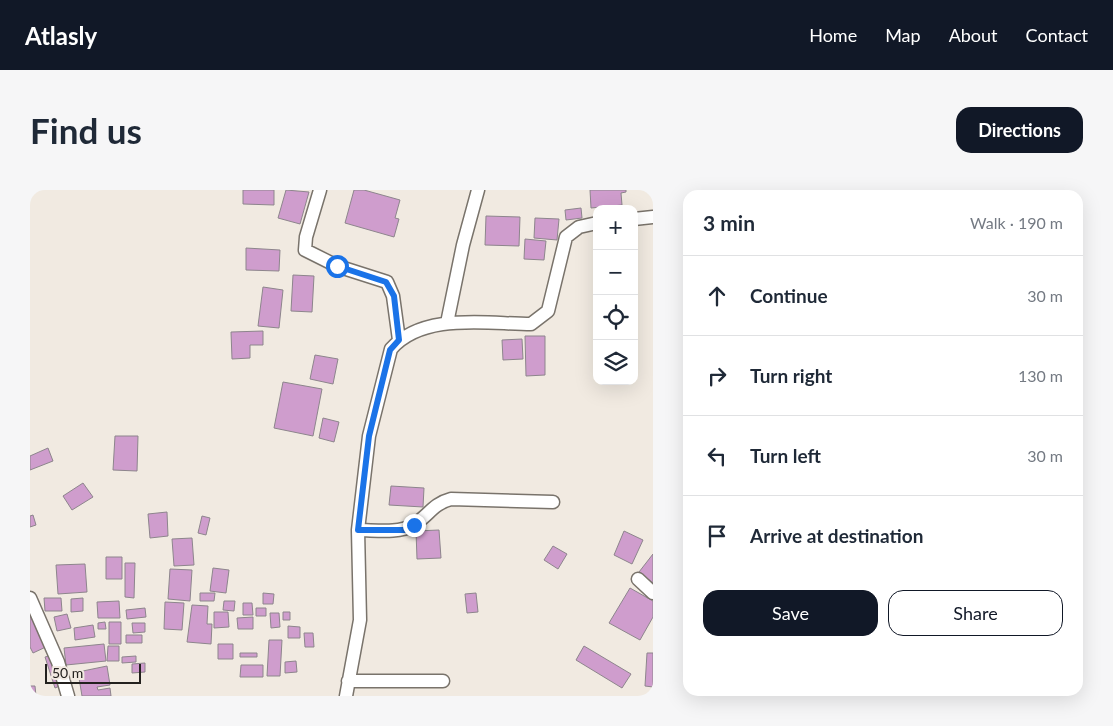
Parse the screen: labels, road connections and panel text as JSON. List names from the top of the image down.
{
  "scale_bar": "50 m",
  "page": {
    "header": "Atlasly",
    "nav": [
      "Home",
      "Map",
      "About",
      "Contact"
    ],
    "buttons": [
      "Directions",
      ["Save", "Share"]
    ],
    "title": "Find us",
    "heading": ["3 min", "Walk · 190 m"],
    "map_buttons": ["+", "−"],
    "list": [
      ["Continue", "30 m"],
      ["Turn right", "130 m"],
      ["Turn left", "30 m"],
      "Arrive at destination"
    ],
    "scale": "50 m"
  }
}
